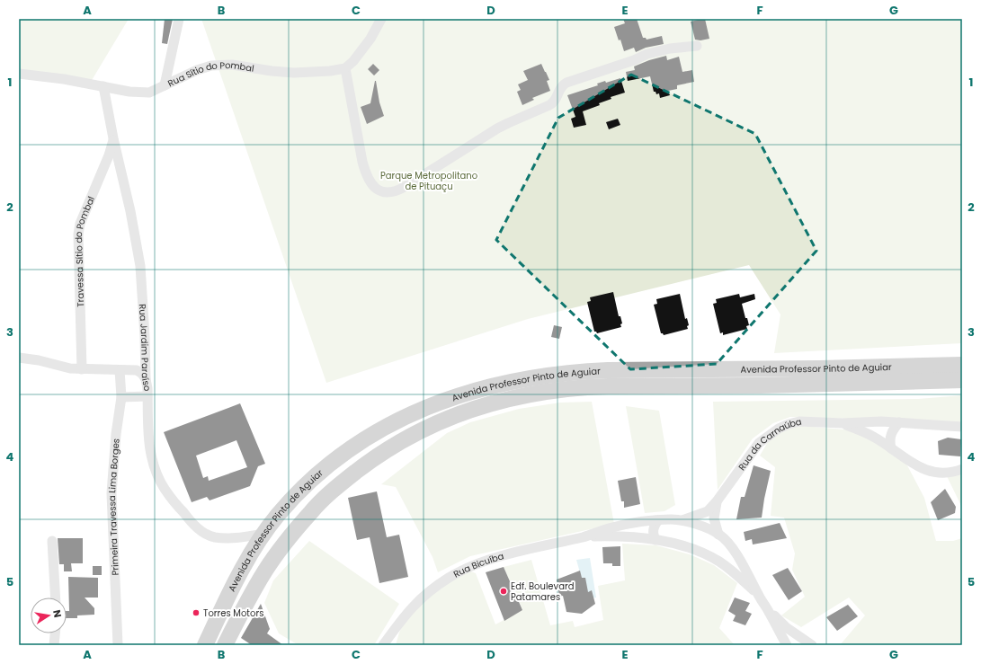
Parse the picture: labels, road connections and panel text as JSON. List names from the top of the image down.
{
  "streets": {
    "main road": ["Avenida Professor Pinto de Aguiar"],
    "street": [
      "Rua Sítio do Pombal",
      "Travessa Sítio do Pombal",
      "Rua Jardim Paraíso",
      "Rua da Carnaúba",
      "Primeira Travessa Lima Borges",
      "Rua Bicuíba"
    ]
  },
  "crossings": [
    ["Rua Sítio do Pombal", "Rua Jardim Paraíso"],
    ["Travessa Sítio do Pombal", "Rua Jardim Paraíso"],
    ["Rua Jardim Paraíso", "Avenida Professor Pinto de Aguiar"],
    ["Rua da Carnaúba", "Rua Bicuíba"]
  ],
  "parks": ["Parque Metropolitano de Pituaçu"],
  "places": ["Edf. Boulevard Patamares", "Torres Motors"],
  "north": "right",
  "grid": {
    "columns": [
      "A",
      "B",
      "C",
      "D",
      "E",
      "F",
      "G"
    ],
    "rows": [
      "1",
      "2",
      "3",
      "4",
      "5"
    ]
  }
}
